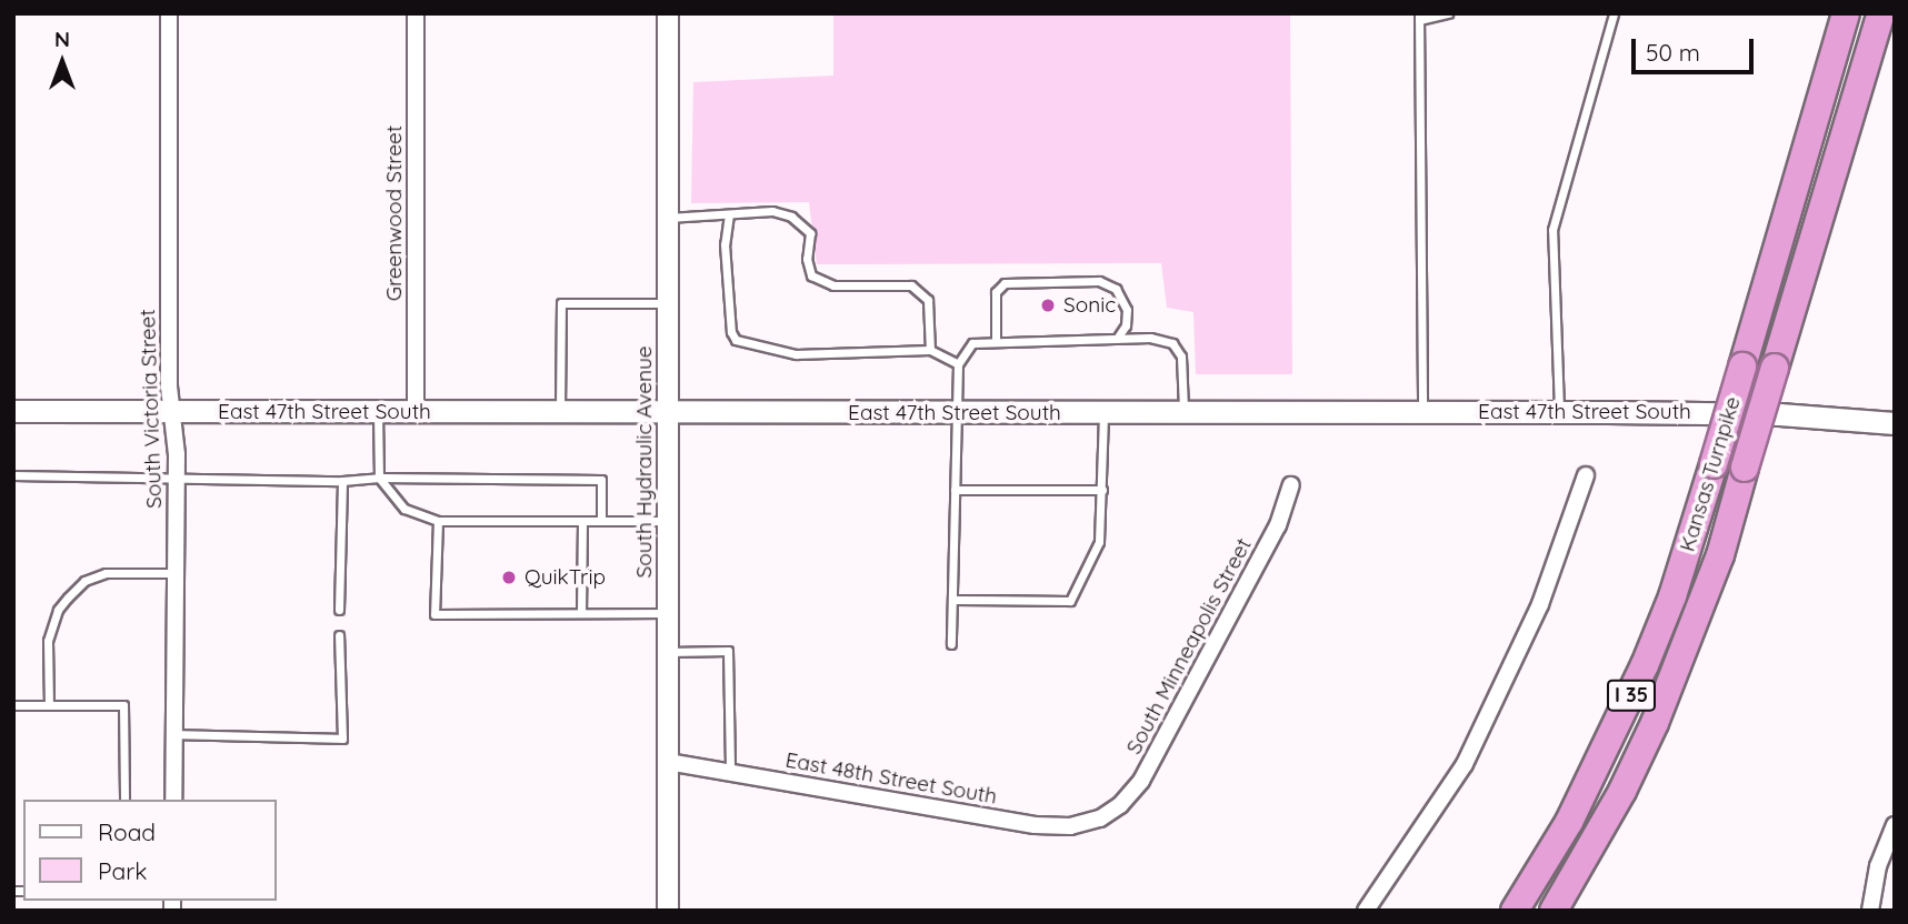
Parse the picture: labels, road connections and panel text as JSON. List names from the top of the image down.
{
  "streets": {
    "highway": ["Kansas Turnpike", "I 35"],
    "main road": ["East 47th Street South"],
    "street": [
      "Greenwood Street",
      "South Victoria Street",
      "South Hydraulic Avenue",
      "South Minneapolis Street",
      "East 48th Street South"
    ]
  },
  "crossings": [
    ["Greenwood Street", "East 47th Street South"],
    ["South Victoria Street", "East 47th Street South"],
    ["East 47th Street South", "South Hydraulic Avenue"],
    ["South Hydraulic Avenue", "East 48th Street South"],
    ["South Minneapolis Street", "East 48th Street South"]
  ],
  "places": ["Sonic", "QuikTrip"],
  "legend": ["Road", "Park"],
  "scale_bar": "50 m",
  "north": "top"
}
